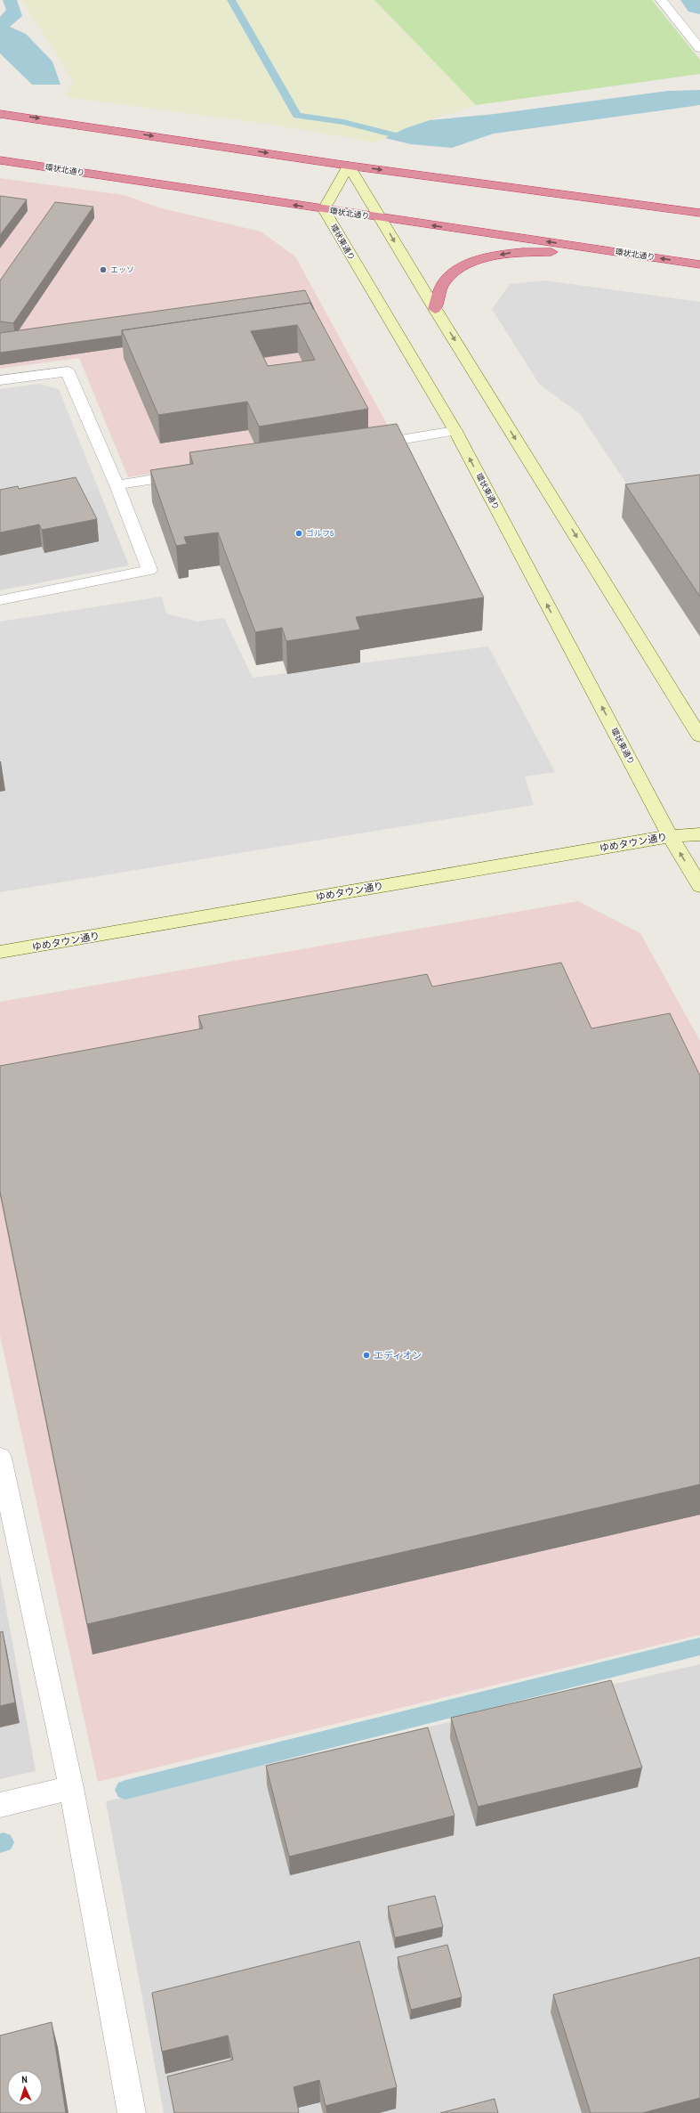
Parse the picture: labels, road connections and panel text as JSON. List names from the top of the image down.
{
  "streets": {
    "highway": ["環状北通り"],
    "main road": ["環状東通り", "ゆめタウン通り"]
  },
  "crossings": [
    ["環状北通り", "環状東通り"],
    ["環状東通り", "ゆめタウン通り"]
  ],
  "places": ["エッソ", "ゴルフ5", "エディオン"],
  "north": "top"
}
